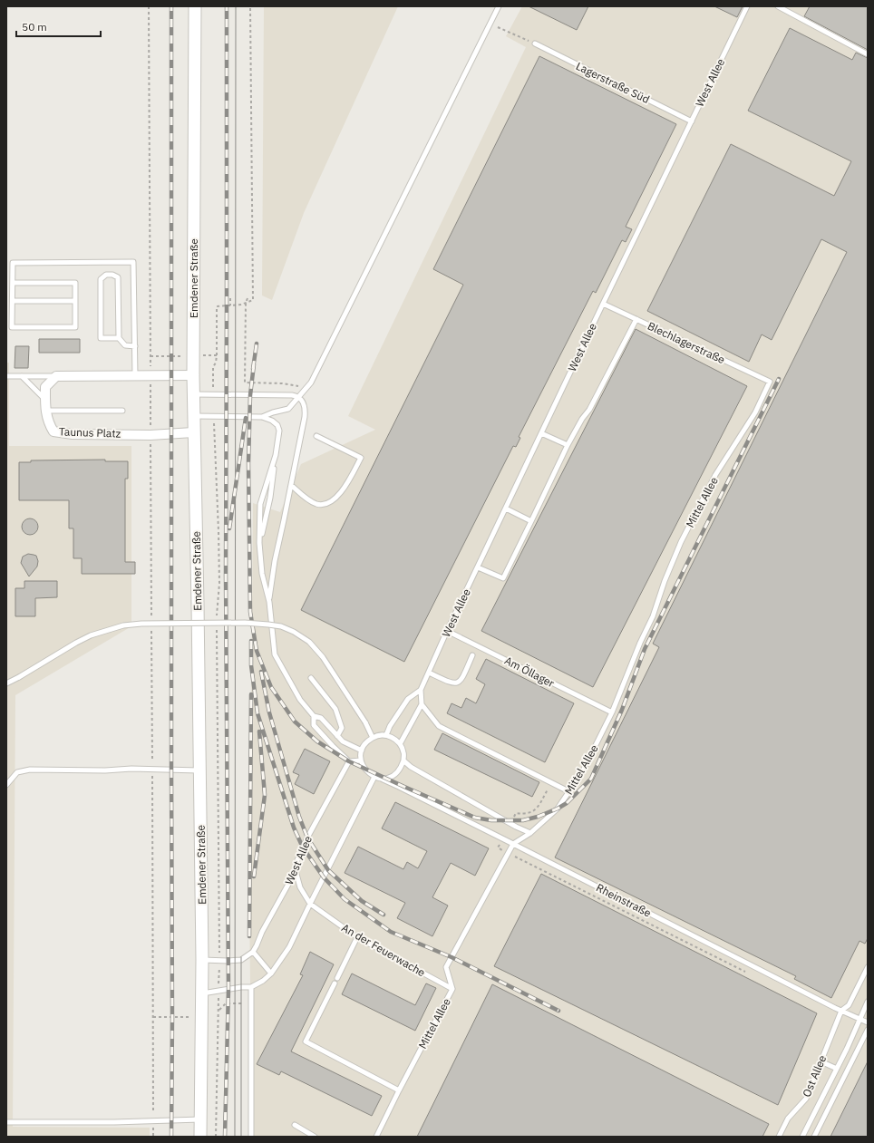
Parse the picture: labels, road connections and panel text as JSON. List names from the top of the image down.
{
  "streets": {
    "street": ["Emdener Straße", "Taunus Platz"],
    "lane": [
      "Lagerstraße Süd",
      "West Allee",
      "Blechlagerstraße",
      "Mittel Allee",
      "Am Öllager",
      "Rheinstraße",
      "An der Feuerwache",
      "Ost Allee"
    ]
  },
  "crossings": [
    ["Lagerstraße Süd", "West Allee"],
    ["West Allee", "Blechlagerstraße"],
    ["West Allee", "Am Öllager"],
    ["West Allee", "Rheinstraße"],
    ["West Allee", "An der Feuerwache"],
    ["Emdener Straße", "Taunus Platz"],
    ["Blechlagerstraße", "Mittel Allee"],
    ["Mittel Allee", "Am Öllager"],
    ["Mittel Allee", "Rheinstraße"],
    ["Mittel Allee", "An der Feuerwache"],
    ["Rheinstraße", "Ost Allee"]
  ],
  "scale_bar": "50 m"
}
